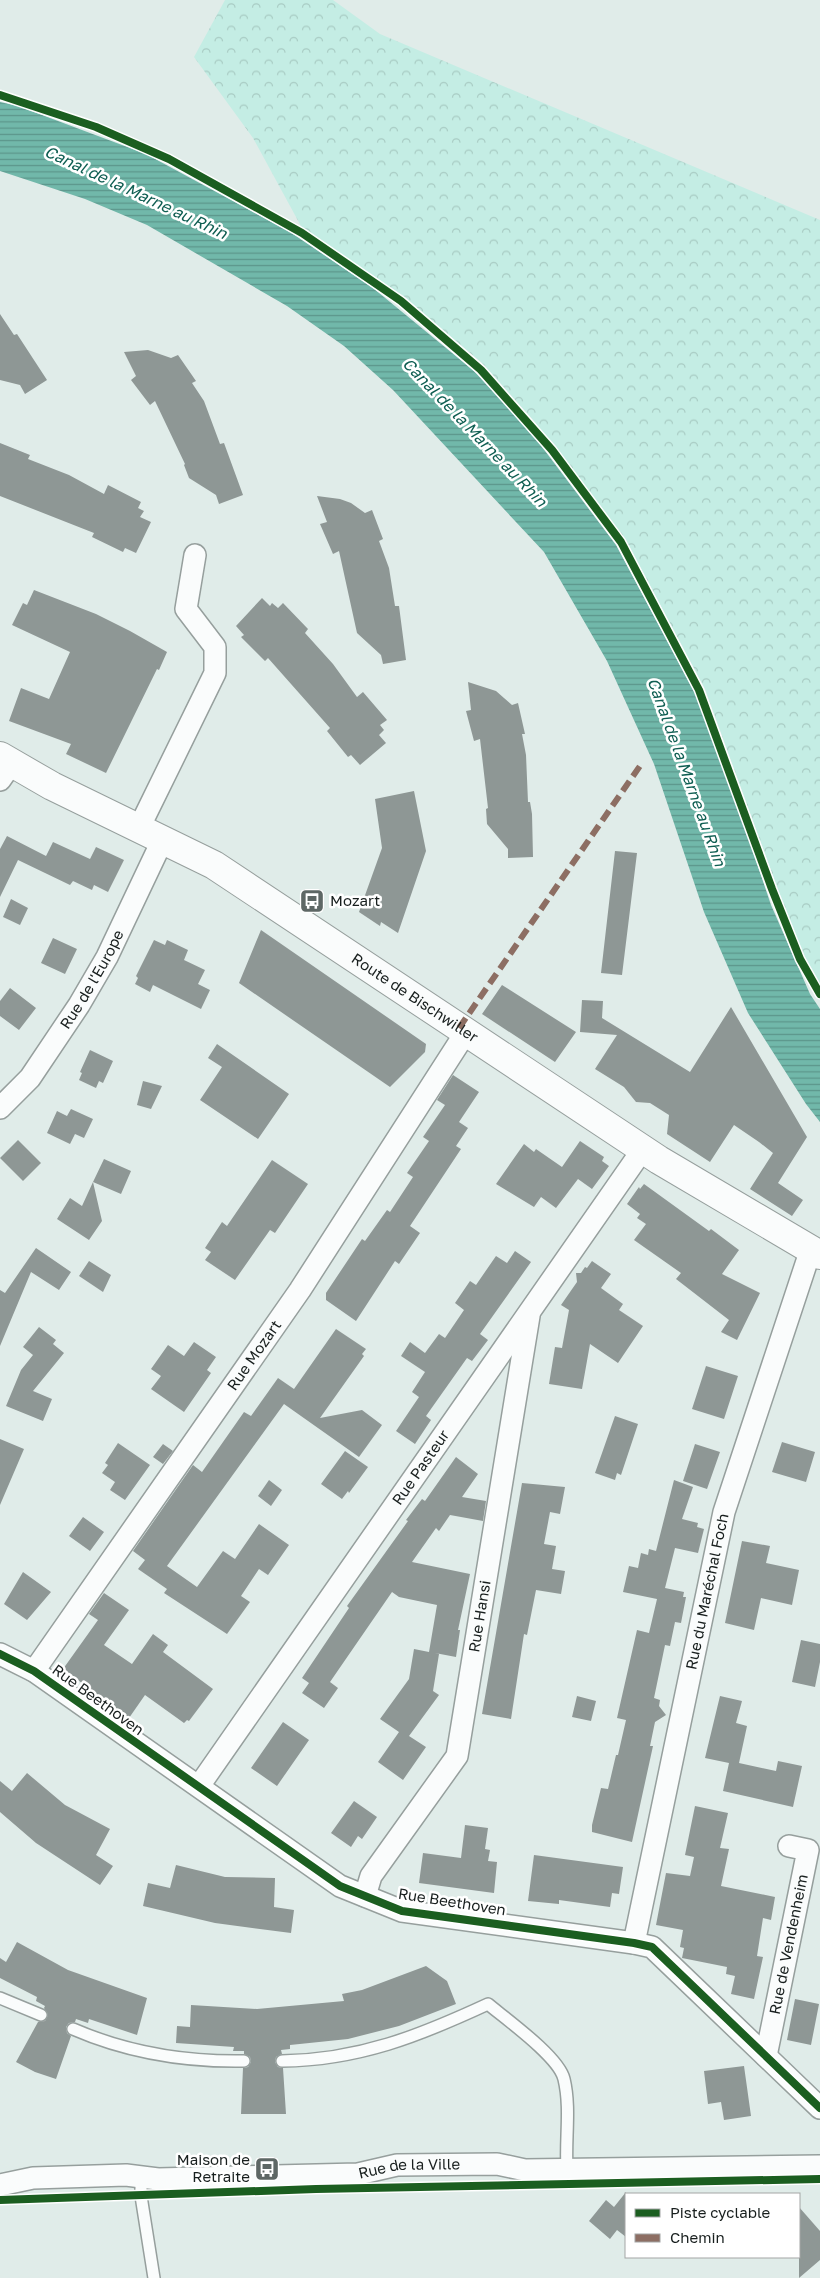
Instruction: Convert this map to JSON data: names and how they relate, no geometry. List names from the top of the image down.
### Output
{
  "streets": {
    "main road": ["Route de Bischwiller"],
    "street": [
      "Rue de l'Europe",
      "Rue Mozart",
      "Rue Pasteur",
      "Rue du Maréchal Foch",
      "Rue Hansi",
      "Rue Beethoven",
      "Rue de Vendenheim",
      "Rue de la Ville"
    ]
  },
  "crossings": [
    ["Rue de l'Europe", "Route de Bischwiller"],
    ["Route de Bischwiller", "Rue Mozart"],
    ["Route de Bischwiller", "Rue Pasteur"],
    ["Route de Bischwiller", "Rue du Maréchal Foch"],
    ["Rue Mozart", "Rue Beethoven"],
    ["Rue Pasteur", "Rue Hansi"],
    ["Rue Pasteur", "Rue Beethoven"],
    ["Rue du Maréchal Foch", "Rue Beethoven"],
    ["Rue Hansi", "Rue Beethoven"],
    ["Rue Beethoven", "Rue de Vendenheim"]
  ],
  "water": ["Canal de la Marne au Rhin"],
  "places": {
    "bus stop": ["Mozart", "Maison de Retraite"]
  },
  "legend": ["Piste cyclable", "Chemin"]
}
